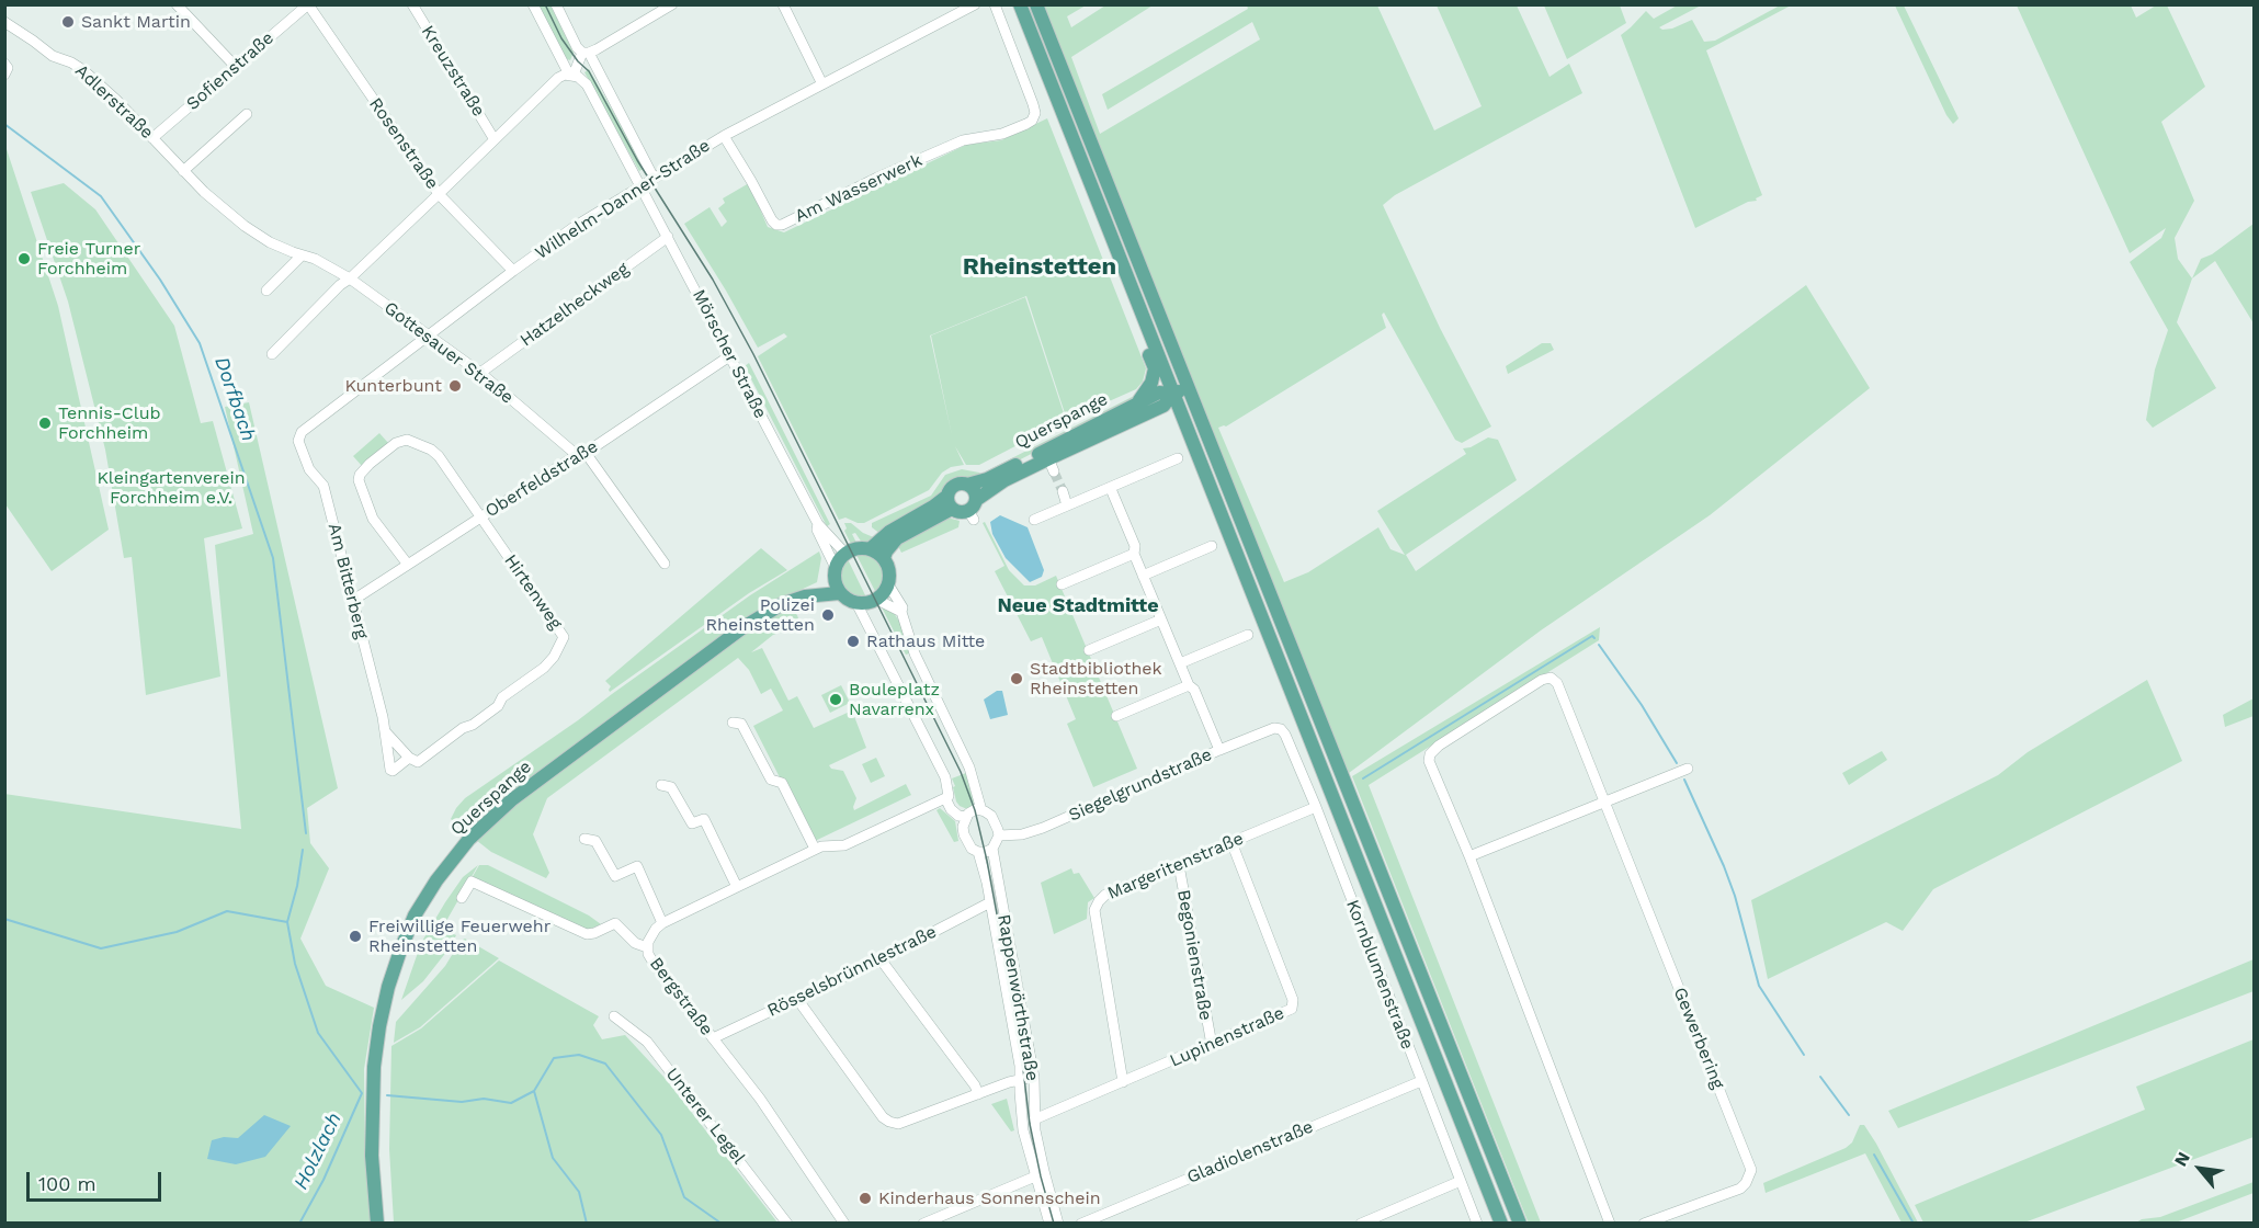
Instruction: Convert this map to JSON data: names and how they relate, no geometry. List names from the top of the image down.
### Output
{
  "streets": {
    "main road": ["Querspange"],
    "street": [
      "Sofienstraße",
      "Kreuzstraße",
      "Adlerstraße",
      "Rosenstraße",
      "Am Wasserwerk",
      "Wilhelm-Danner-Straße",
      "Hatzelheckweg",
      "Gottesauer Straße",
      "Mörscher Straße",
      "Oberfeldstraße",
      "Am Bitterberg",
      "Hirtenweg",
      "Siegelgrundstraße",
      "Margeritenstraße",
      "Begonienstraße",
      "Rösselsbrünnlestraße",
      "Kornblumenstraße",
      "Bergstraße",
      "Rappenwörthstraße",
      "Lupinenstraße",
      "Gewerbering",
      "Unterer Legel",
      "Gladiolenstraße"
    ]
  },
  "crossings": [
    ["Sofienstraße", "Adlerstraße"],
    ["Sofienstraße", "Rosenstraße"],
    ["Adlerstraße", "Gottesauer Straße"],
    ["Rosenstraße", "Wilhelm-Danner-Straße"],
    ["Am Wasserwerk", "Wilhelm-Danner-Straße"],
    ["Wilhelm-Danner-Straße", "Gottesauer Straße"],
    ["Wilhelm-Danner-Straße", "Mörscher Straße"],
    ["Wilhelm-Danner-Straße", "Am Bitterberg"],
    ["Hatzelheckweg", "Gottesauer Straße"],
    ["Hatzelheckweg", "Mörscher Straße"],
    ["Gottesauer Straße", "Oberfeldstraße"],
    ["Mörscher Straße", "Oberfeldstraße"],
    ["Oberfeldstraße", "Am Bitterberg"],
    ["Oberfeldstraße", "Hirtenweg"],
    ["Am Bitterberg", "Hirtenweg"],
    ["Siegelgrundstraße", "Kornblumenstraße"],
    ["Siegelgrundstraße", "Rappenwörthstraße"],
    ["Margeritenstraße", "Begonienstraße"],
    ["Margeritenstraße", "Kornblumenstraße"],
    ["Margeritenstraße", "Lupinenstraße"],
    ["Begonienstraße", "Lupinenstraße"],
    ["Rösselsbrünnlestraße", "Bergstraße"],
    ["Rösselsbrünnlestraße", "Rappenwörthstraße"],
    ["Kornblumenstraße", "Gladiolenstraße"],
    ["Rappenwörthstraße", "Lupinenstraße"]
  ],
  "districts": ["Rheinstetten", "Neue Stadtmitte"],
  "water": ["Dorfbach", "Holzlach"],
  "parks": ["Kleingartenverein Forchheim e.V."],
  "places": [
    "Sankt Martin",
    "Freie Turner Forchheim",
    "Kunterbunt",
    "Tennis-Club Forchheim",
    "Polizei Rheinstetten",
    "Rathaus Mitte",
    "Stadtbibliothek Rheinstetten",
    "Bouleplatz Navarrenx",
    "Freiwillige Feuerwehr Rheinstetten",
    "Kinderhaus Sonnenschein"
  ],
  "scale_bar": "100 m",
  "north": "top left"
}
